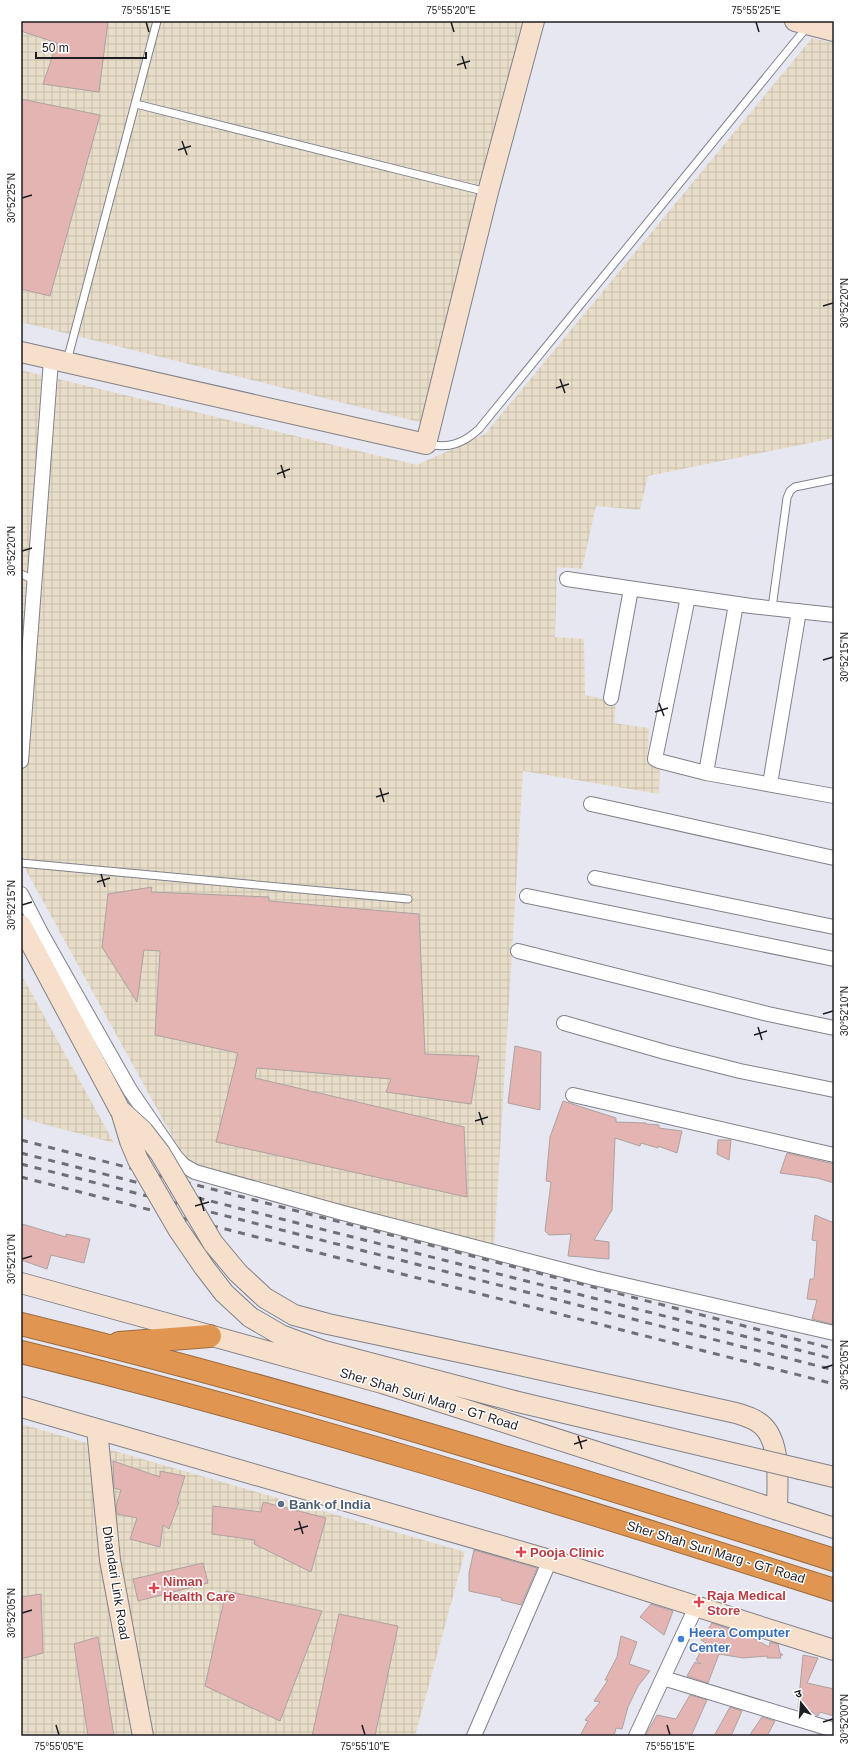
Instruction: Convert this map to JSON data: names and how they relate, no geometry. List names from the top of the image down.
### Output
{
  "streets": {
    "highway": ["Sher Shah Suri Marg - GT Road"],
    "street": ["Dhandari Link Road"]
  },
  "places": {
    "other": ["Bank of India", "Heera Computer Center"],
    "health": ["Pooja Clinic", "Niman Health Care", "Raja Medical Store"]
  },
  "scale_bar": "50 m",
  "north": "top",
  "coordinates": [
    "75°55'15\"E",
    "75°55'20\"E",
    "75°55'25\"E",
    "30°52'25\"N",
    "30°52'20\"N",
    "30°52'15\"N",
    "30°52'10\"N",
    "30°52'05\"N",
    "30°52'00\"N",
    "75°55'05\"E",
    "75°55'10\"E"
  ]
}
